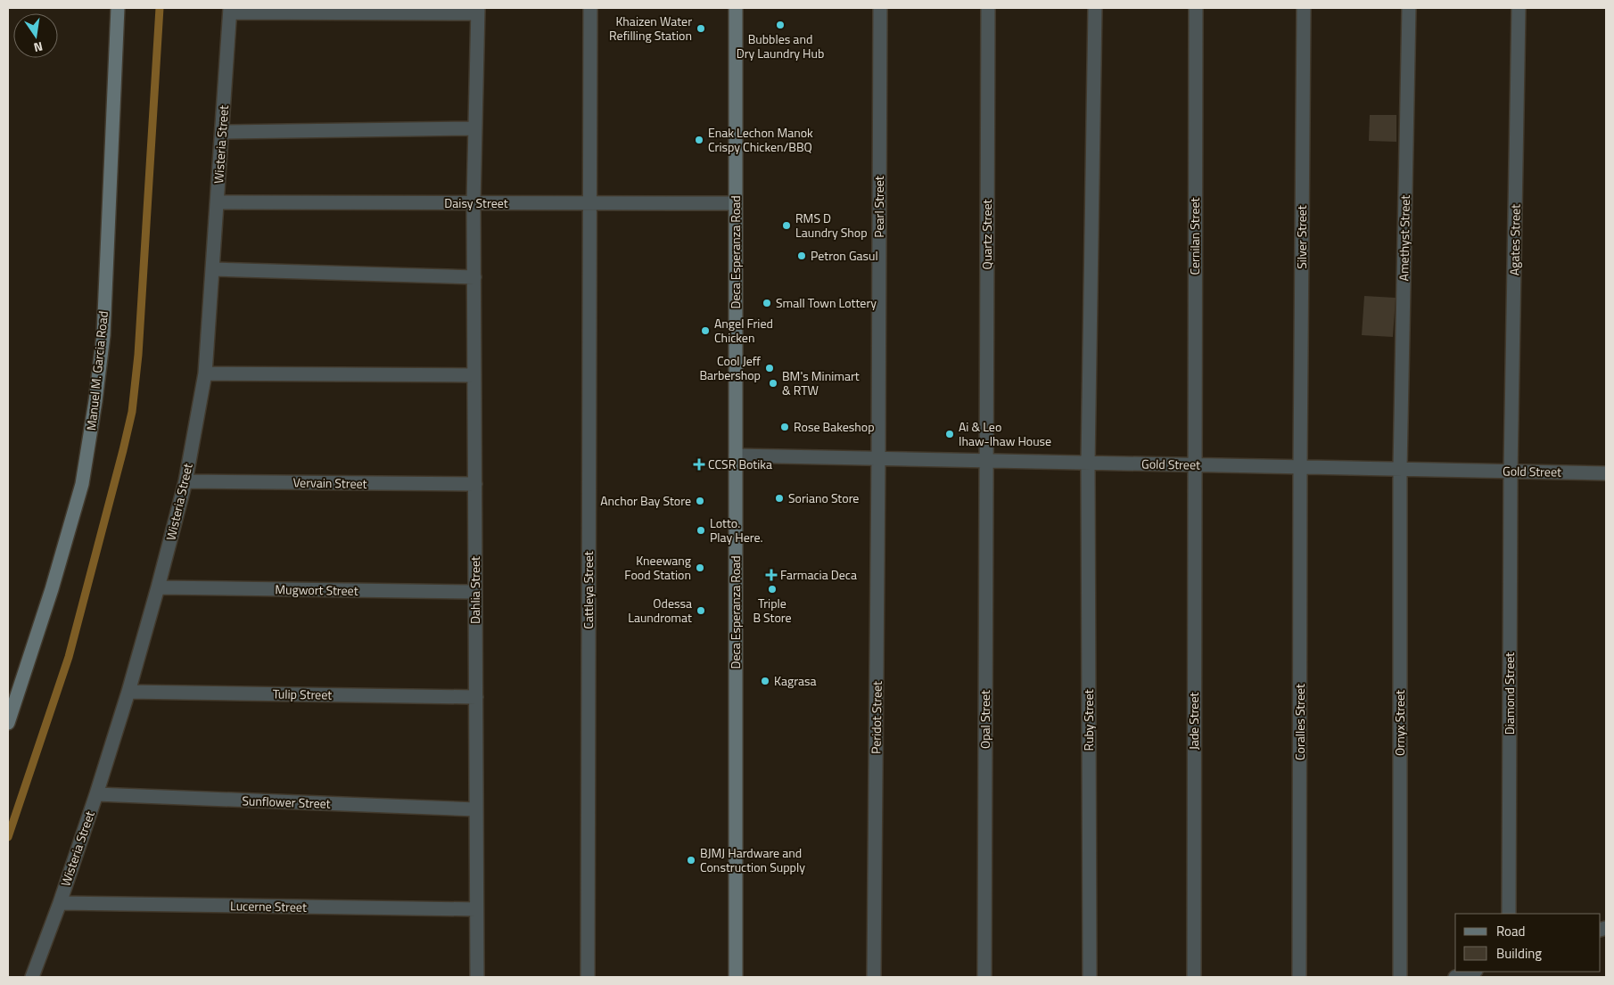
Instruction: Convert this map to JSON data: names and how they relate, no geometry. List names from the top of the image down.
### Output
{
  "streets": {
    "street": [
      "Wisteria Street",
      "Daisy Street",
      "Pearl Street",
      "Quartz Street",
      "Cernilan Street",
      "Silver Street",
      "Amethyst Street",
      "Agates Street",
      "Deca Esperanza Road",
      "Manuel M. Garcia Road",
      "Gold Street",
      "Vervain Street",
      "Mugwort Street",
      "Dahlia Street",
      "Cattleya Street",
      "Diamond Street",
      "Tulip Street",
      "Peridot Street",
      "Opal Street",
      "Ruby Street",
      "Jade Street",
      "Coralles Street",
      "Ornyx Street",
      "Sunflower Street",
      "Lucerne Street"
    ]
  },
  "crossings": [
    ["Wisteria Street", "Daisy Street"],
    ["Wisteria Street", "Vervain Street"],
    ["Wisteria Street", "Mugwort Street"],
    ["Wisteria Street", "Tulip Street"],
    ["Wisteria Street", "Sunflower Street"],
    ["Wisteria Street", "Lucerne Street"],
    ["Daisy Street", "Deca Esperanza Road"],
    ["Daisy Street", "Dahlia Street"],
    ["Daisy Street", "Cattleya Street"],
    ["Pearl Street", "Gold Street"],
    ["Pearl Street", "Peridot Street"],
    ["Quartz Street", "Gold Street"],
    ["Quartz Street", "Opal Street"],
    ["Cernilan Street", "Gold Street"],
    ["Cernilan Street", "Jade Street"],
    ["Silver Street", "Gold Street"],
    ["Silver Street", "Coralles Street"],
    ["Amethyst Street", "Gold Street"],
    ["Amethyst Street", "Ornyx Street"],
    ["Agates Street", "Gold Street"],
    ["Agates Street", "Diamond Street"],
    ["Deca Esperanza Road", "Gold Street"],
    ["Gold Street", "Diamond Street"],
    ["Gold Street", "Peridot Street"],
    ["Gold Street", "Opal Street"],
    ["Gold Street", "Ruby Street"],
    ["Gold Street", "Jade Street"],
    ["Gold Street", "Coralles Street"],
    ["Gold Street", "Ornyx Street"],
    ["Vervain Street", "Dahlia Street"],
    ["Mugwort Street", "Dahlia Street"],
    ["Dahlia Street", "Tulip Street"],
    ["Dahlia Street", "Sunflower Street"],
    ["Dahlia Street", "Lucerne Street"]
  ],
  "places": {
    "other": [
      "Bubbles and Dry Laundry Hub",
      "Khaizen Water Refilling Station",
      "Enak Lechon Manok Crispy Chicken/BBQ",
      "RMS D Laundry Shop",
      "Petron Gasul",
      "Small Town Lottery",
      "Angel Fried Chicken",
      "Cool Jeff Barbershop",
      "BM's Minimart & RTW",
      "Rose Bakeshop",
      "Ai & Leo Ihaw-Ihaw House",
      "Soriano Store",
      "Anchor Bay Store",
      "Lotto. Play Here.",
      "Kneewang Food Station",
      "Triple B Store",
      "Odessa Laundromat",
      "Kagrasa",
      "BJMJ Hardware and Construction Supply"
    ],
    "health": ["CCSR Botika", "Farmacia Deca"]
  },
  "legend": ["Road", "Building"],
  "north": "bottom"
}
